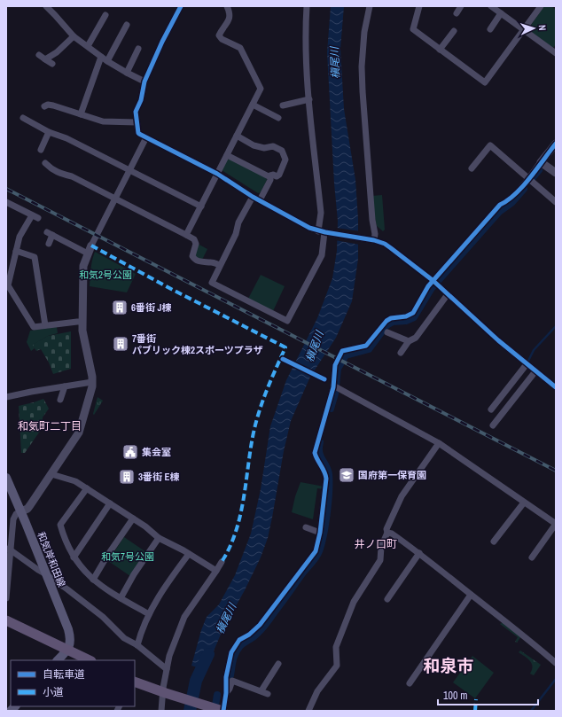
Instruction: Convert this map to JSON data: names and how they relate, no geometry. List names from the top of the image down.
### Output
{
  "streets": {
    "main road": ["和気岸和田線"]
  },
  "districts": ["和気町二丁目", "井ノ口町", "和泉市"],
  "water": ["槇尾川"],
  "parks": ["和気2号公園", "和気7号公園"],
  "places": {
    "building": ["6番街 J棟", "7番街 パブリック棟2スポーツプラザ", "3番街 E棟"],
    "public building": ["集会室"],
    "school or university": ["国府第一保育園"]
  },
  "legend": ["自転車道", "小道"],
  "scale_bar": "100 m",
  "north": "right"
}
